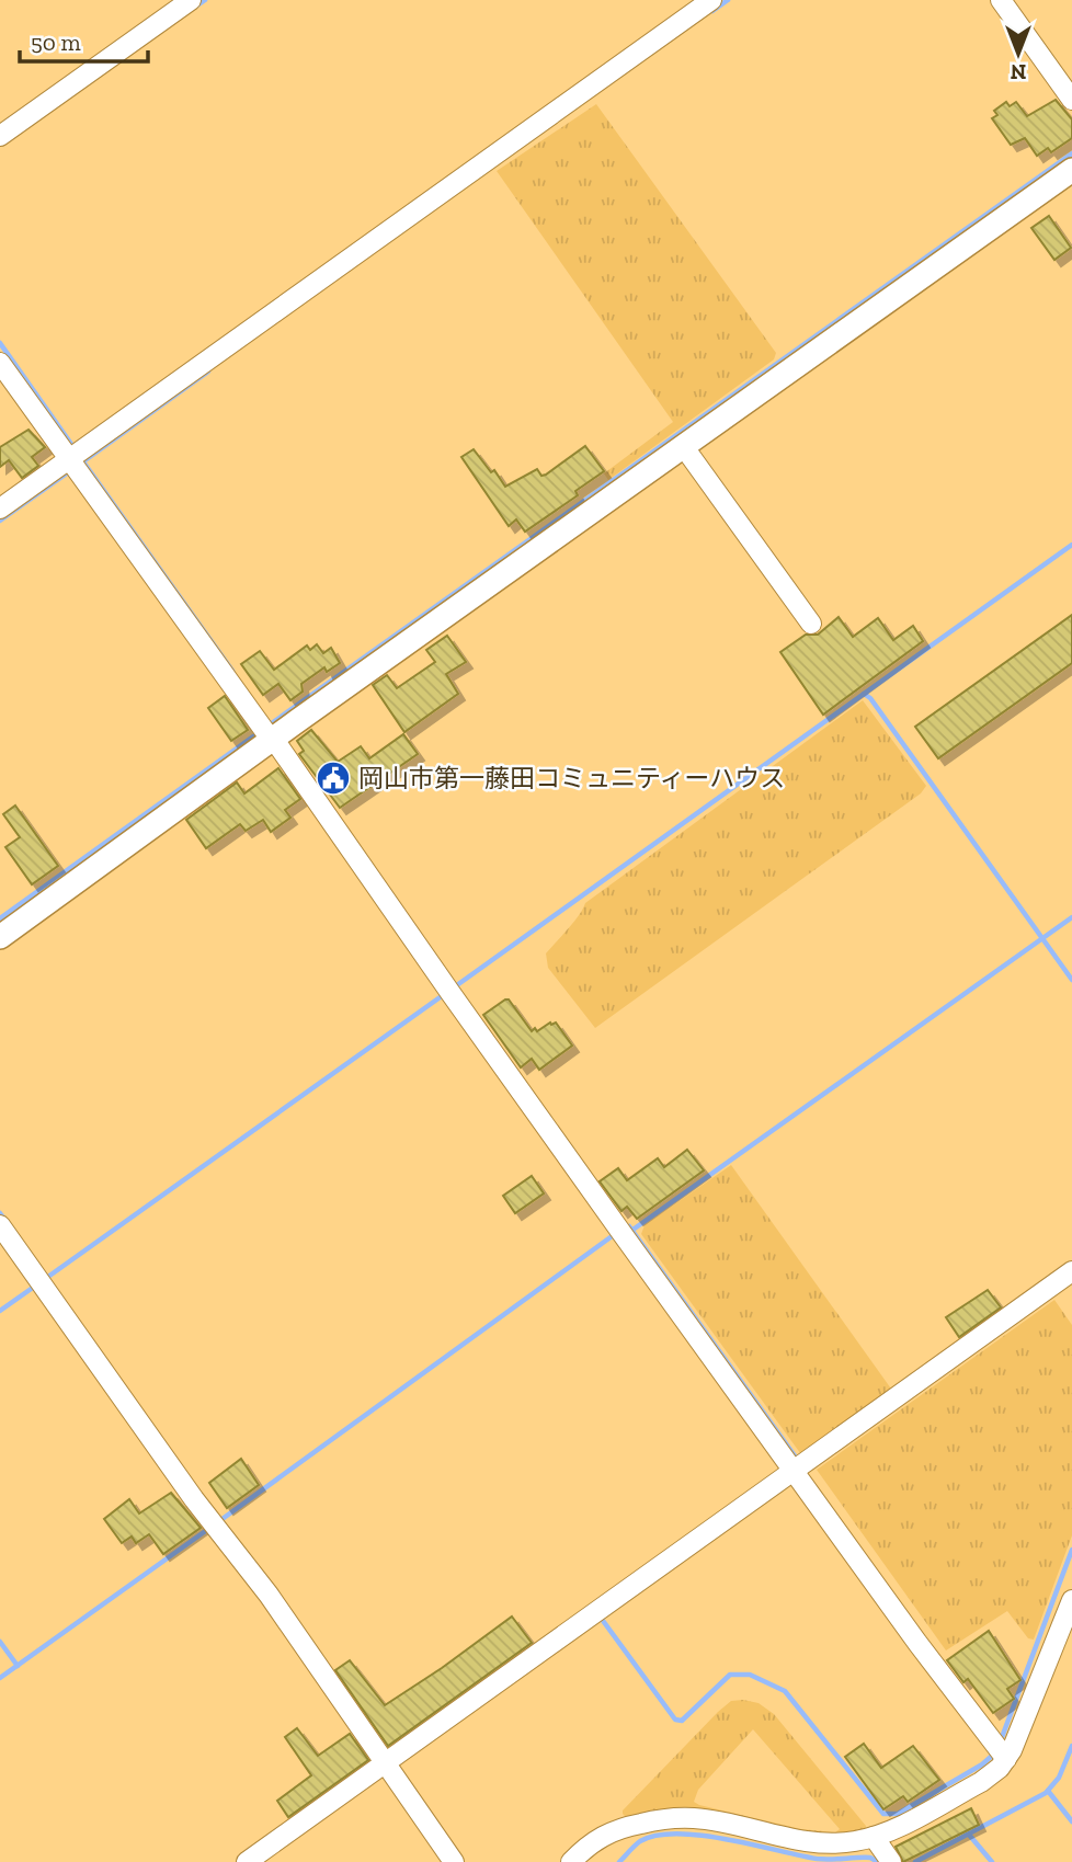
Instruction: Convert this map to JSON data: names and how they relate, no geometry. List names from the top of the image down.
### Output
{
  "places": {
    "public building": ["岡山市第一藤田コミュニティーハウス"]
  },
  "scale_bar": "50 m",
  "north": "bottom"
}
